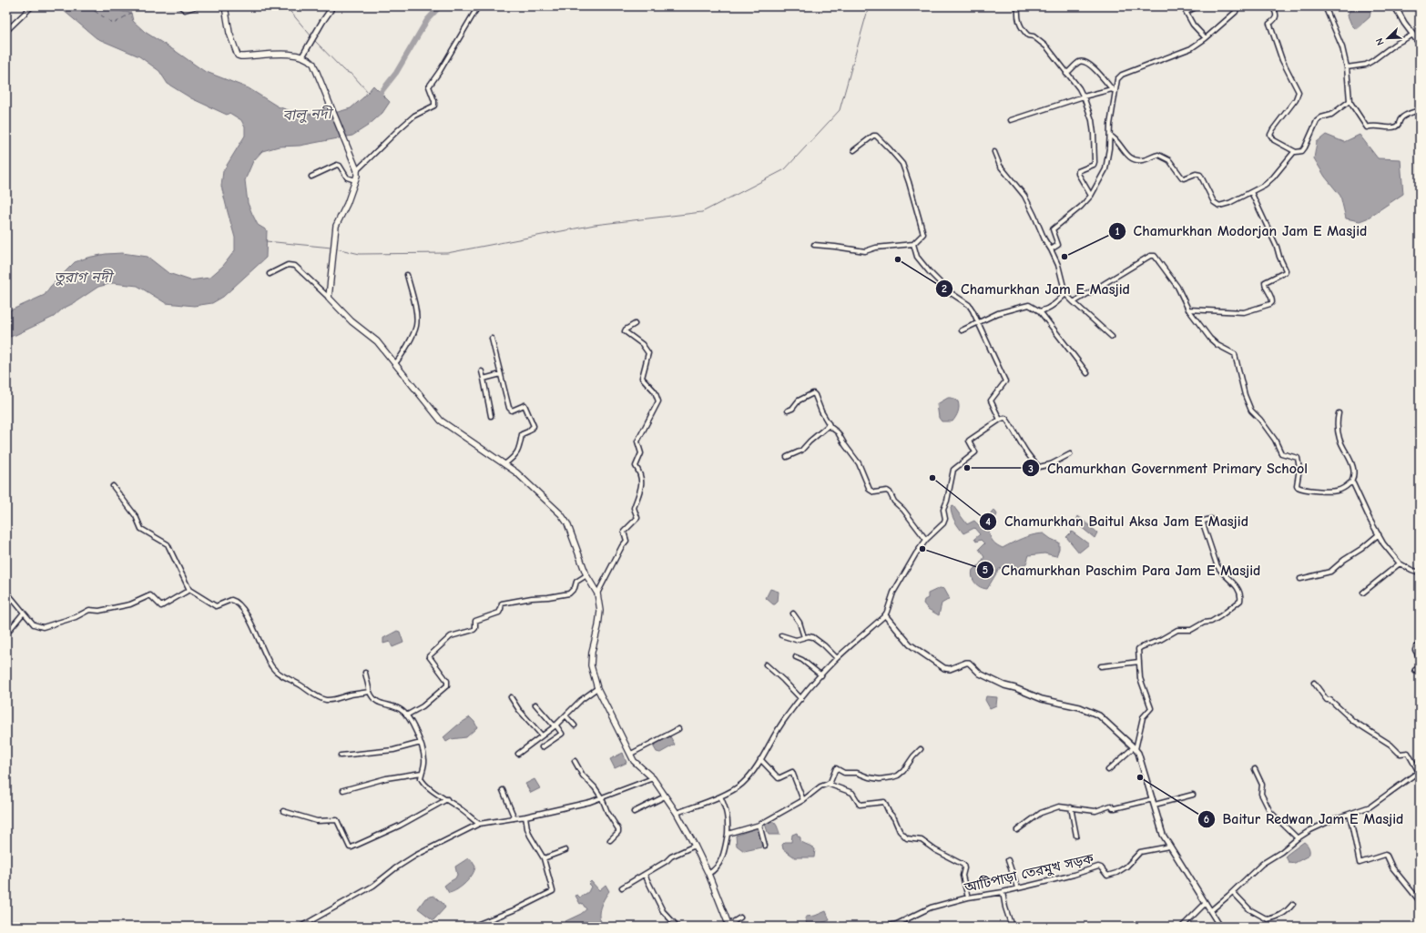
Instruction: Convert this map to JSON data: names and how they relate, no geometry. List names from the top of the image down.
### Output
{
  "streets": {
    "street": ["আটিপাড়া তেরমুখ সড়ক"]
  },
  "water": ["বালু নদী", "তুরাগ নদী"],
  "places": [
    "Chamurkhan Modorjan Jam E Masjid",
    "Chamurkhan Jam E Masjid",
    "Chamurkhan Government Primary School",
    "Chamurkhan Baitul Aksa Jam E Masjid",
    "Chamurkhan Paschim Para Jam E Masjid",
    "Baitur Redwan Jam E Masjid"
  ],
  "north": "bottom left"
}
